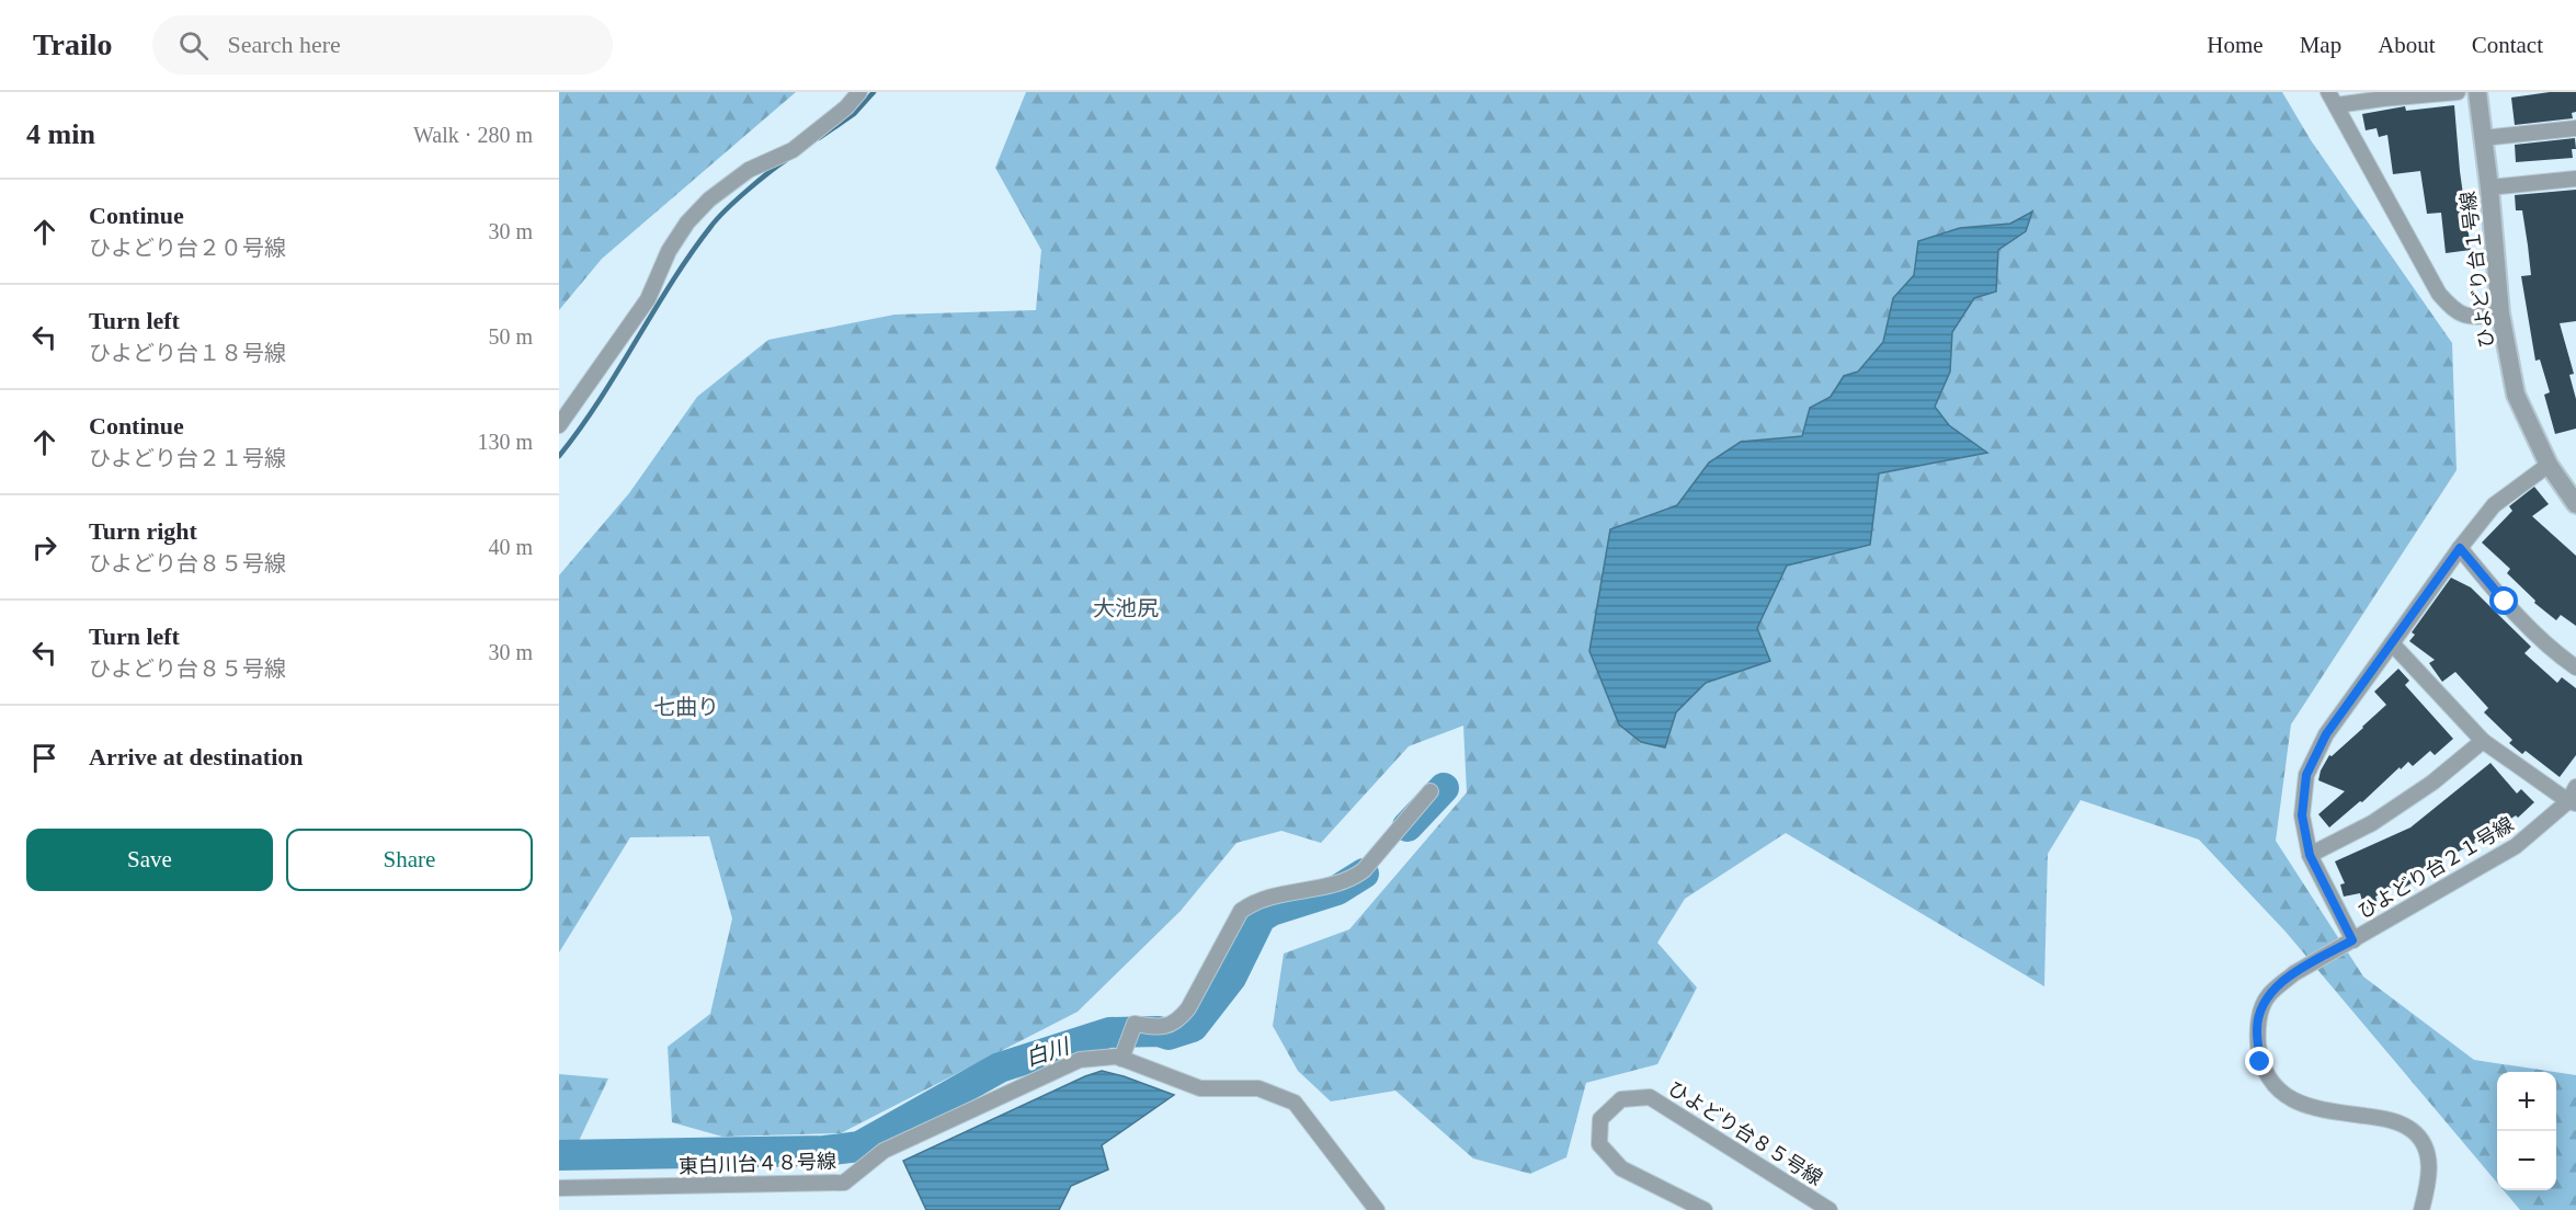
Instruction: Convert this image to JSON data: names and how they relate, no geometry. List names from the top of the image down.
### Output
{
  "streets": {
    "street": [
      "ひよどり台１号線",
      "ひよどり台２１号線",
      "ひよどり台８５号線",
      "東白川台４８号線"
    ]
  },
  "crossings": [
    ["ひよどり台１号線", "ひよどり台２１号線"]
  ],
  "districts": ["大池尻", "七曲り"],
  "water": ["白川"],
  "page": {
    "header": "Trailo",
    "search": "Search here",
    "nav": [
      "Home",
      "Map",
      "About",
      "Contact"
    ],
    "heading": ["4 min", "Walk · 280 m"],
    "list": [
      ["Continue", "ひよどり台２０号線", "30 m"],
      ["Turn left", "ひよどり台１８号線", "50 m"],
      ["Continue", "ひよどり台２１号線", "130 m"],
      ["Turn right", "ひよどり台８５号線", "40 m"],
      ["Turn left", "ひよどり台８５号線", "30 m"],
      "Arrive at destination"
    ],
    "buttons": ["Save", "Share"],
    "map_buttons": ["+", "−"]
  }
}
